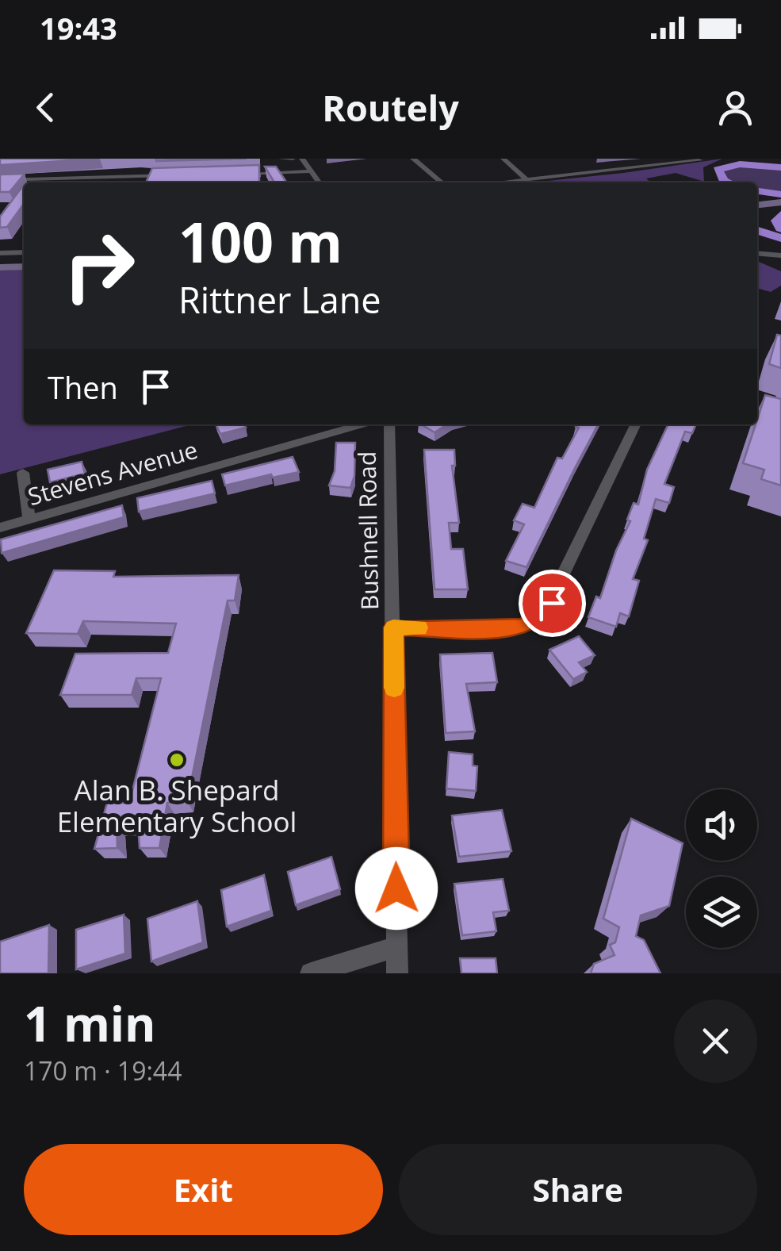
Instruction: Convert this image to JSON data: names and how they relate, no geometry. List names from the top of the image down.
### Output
{
  "streets": {
    "street": ["Stevens Avenue", "Bushnell Road"]
  },
  "places": ["Alan B. Shepard Elementary School"],
  "page": {
    "status": "19:43",
    "header": "Routely",
    "turn": ["100 m", "Rittner Lane"],
    "then": "Then",
    "heading": ["1 min", "170 m · 19:44"],
    "buttons": ["Exit", "Share"]
  }
}
